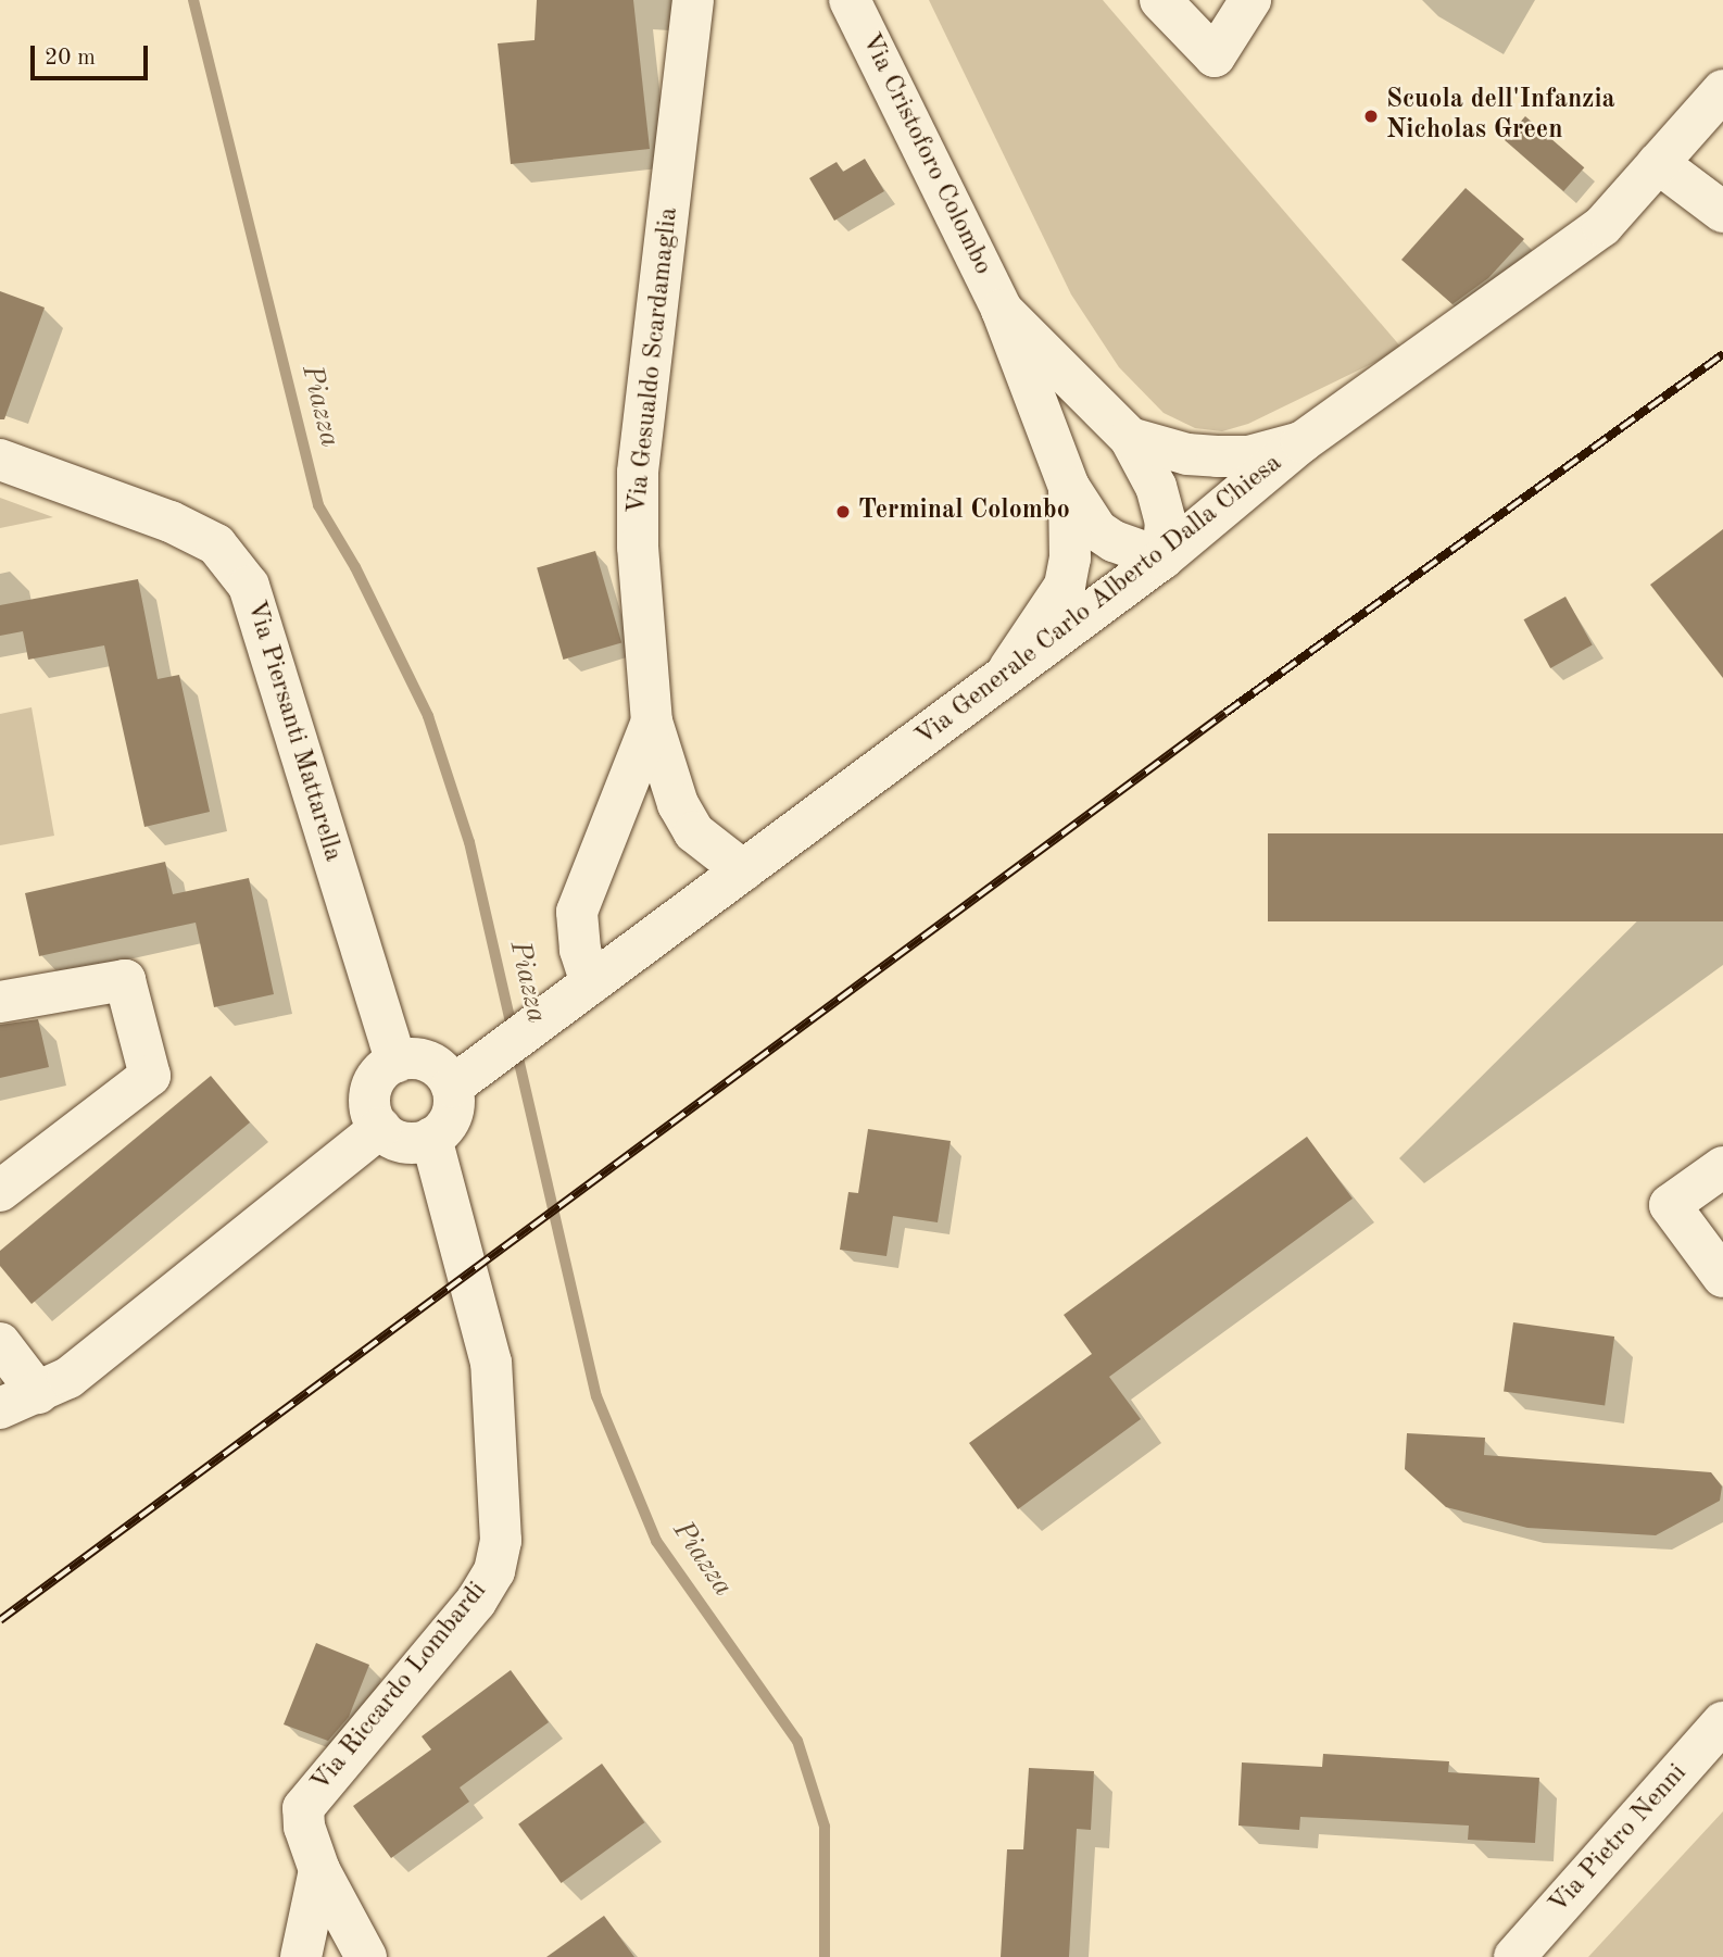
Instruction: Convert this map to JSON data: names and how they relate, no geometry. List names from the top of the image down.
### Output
{
  "streets": {
    "street": [
      "Via Cristoforo Colombo",
      "Via Gesualdo Scardamaglia",
      "Via Generale Carlo Alberto Dalla Chiesa",
      "Via Piersanti Mattarella",
      "Via Riccardo Lombardi",
      "Via Pietro Nenni"
    ]
  },
  "crossings": [
    ["Via Cristoforo Colombo", "Via Generale Carlo Alberto Dalla Chiesa"],
    ["Via Gesualdo Scardamaglia", "Via Generale Carlo Alberto Dalla Chiesa"],
    ["Via Generale Carlo Alberto Dalla Chiesa", "Via Piersanti Mattarella"],
    ["Via Generale Carlo Alberto Dalla Chiesa", "Via Riccardo Lombardi"],
    ["Via Piersanti Mattarella", "Via Riccardo Lombardi"]
  ],
  "water": ["Piazza"],
  "places": ["Scuola dell'Infanzia Nicholas Green", "Terminal Colombo"],
  "scale_bar": "20 m"
}
